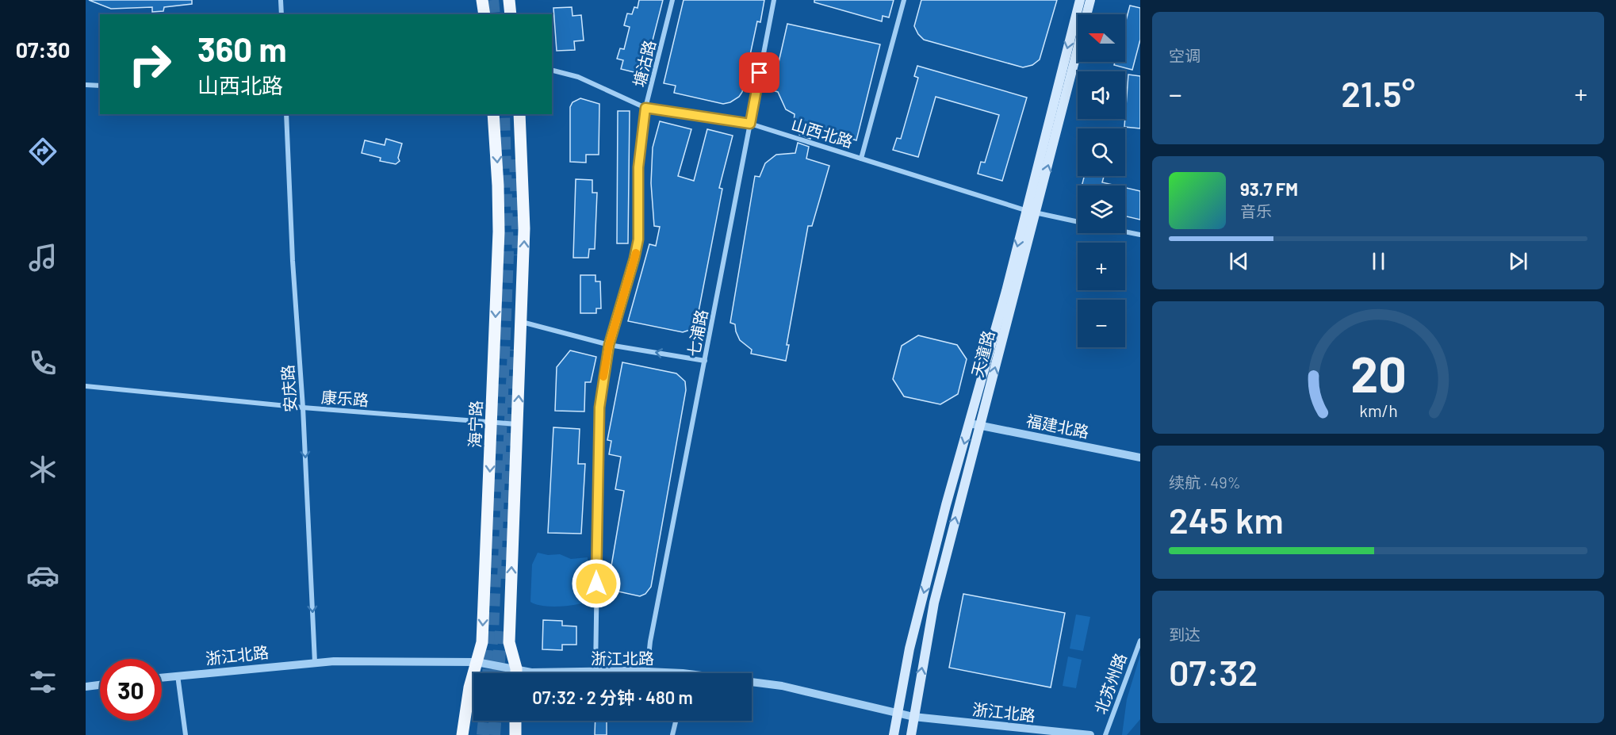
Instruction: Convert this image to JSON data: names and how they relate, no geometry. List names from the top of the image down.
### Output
{
  "streets": {
    "main road": ["天潼路", "海宁路"],
    "street": [
      "塘沽路",
      "山西北路",
      "七浦路",
      "安庆路",
      "康乐路",
      "福建北路",
      "浙江北路",
      "北苏州路"
    ]
  },
  "crossings": [
    ["塘沽路", "山西北路"],
    ["塘沽路", "浙江北路"],
    ["山西北路", "七浦路"],
    ["山西北路", "天潼路"],
    ["七浦路", "浙江北路"],
    ["天潼路", "福建北路"],
    ["天潼路", "浙江北路"],
    ["安庆路", "康乐路"],
    ["安庆路", "浙江北路"],
    ["康乐路", "海宁路"],
    ["海宁路", "浙江北路"]
  ],
  "one_way": ["安庆路"],
  "north": "left",
  "page": {
    "tabs": "07:30",
    "tile": [
      "空调",
      ["续航 · 49%", "245 km"],
      ["到达", "07:32"]
    ],
    "map_buttons": ["+", "−"],
    "turn": ["360 m", "山西北路"],
    "heat": ["−", "21.5°", "+"],
    "song": ["93.7 FM", "音乐"],
    "limit": "30",
    "trip": "07:32 · 2 分钟 · 480 m",
    "gauge": ["20", "km/h"]
  }
}
